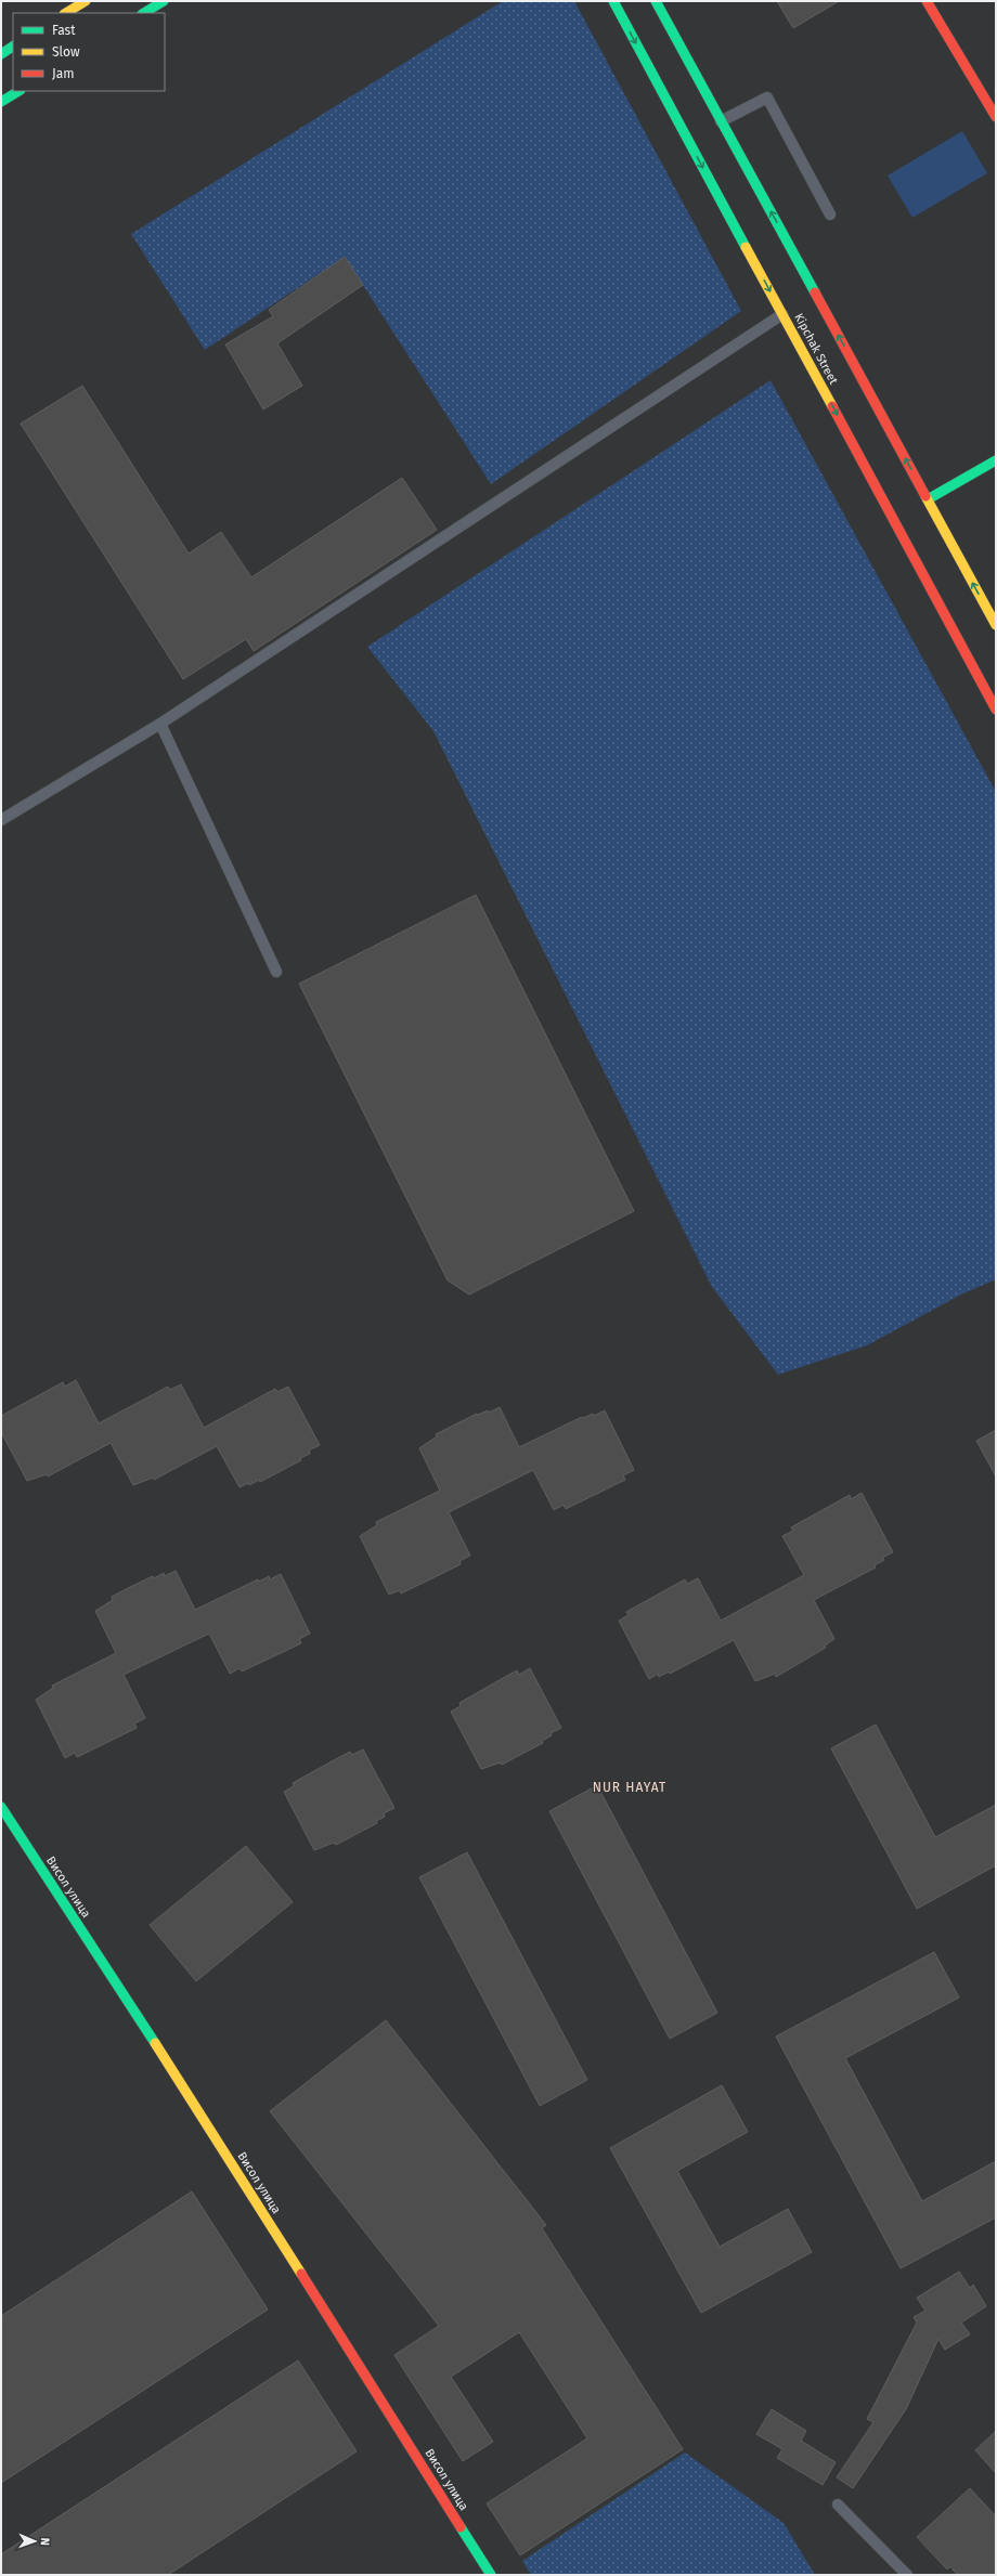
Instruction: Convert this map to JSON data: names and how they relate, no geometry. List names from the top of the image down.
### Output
{
  "streets": {
    "main road": ["Kipchak Street", "Висол улица"]
  },
  "districts": ["NUR HAYAT"],
  "legend": ["Fast", "Slow", "Jam"],
  "north": "right"
}
